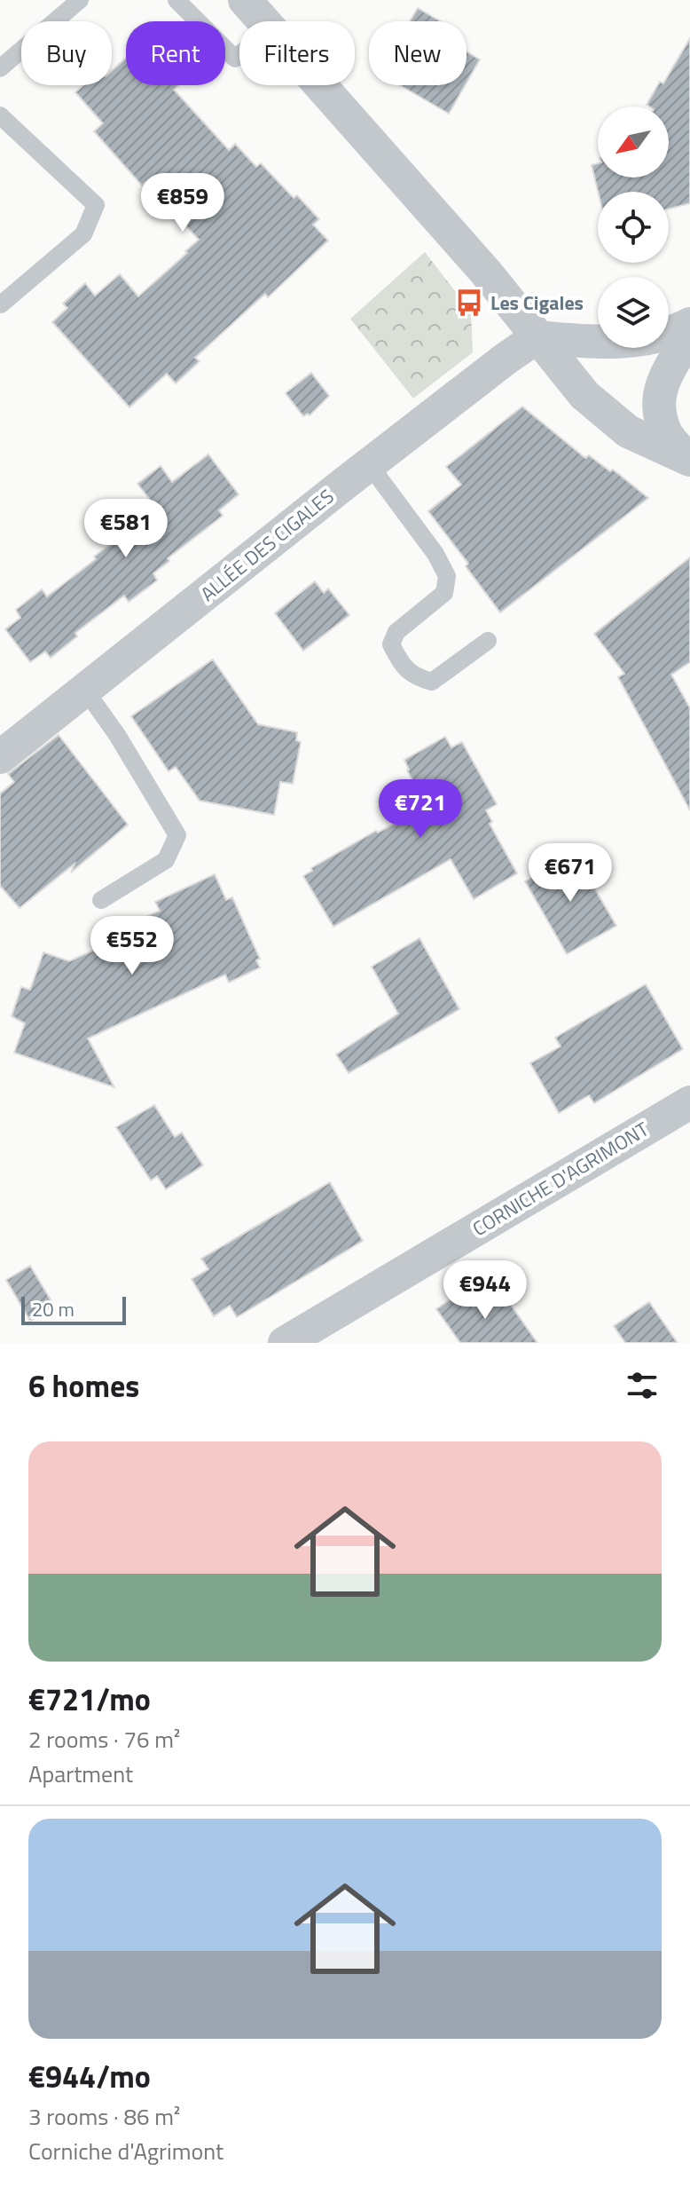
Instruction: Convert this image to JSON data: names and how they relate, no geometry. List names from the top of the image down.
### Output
{
  "streets": {
    "street": ["ALLÉE DES CIGALES", "CORNICHE D'AGRIMONT"]
  },
  "places": {
    "bus stop": ["Les Cigales"]
  },
  "scale_bar": "20 m",
  "north": "bottom left",
  "page": {
    "chip": [
      "Buy",
      "Rent",
      "Filters",
      "New"
    ],
    "price": [
      "€859",
      "€581",
      "€721",
      "€671",
      "€552",
      "€944"
    ],
    "scale": "20 m",
    "heading": "6 homes",
    "list": [
      {
        "name": "€721/mo",
        "note": "2 rooms · 76 m² · Apartment"
      },
      {
        "name": "€944/mo",
        "note": "3 rooms · 86 m² · Corniche d'Agrimont"
      }
    ]
  }
}
